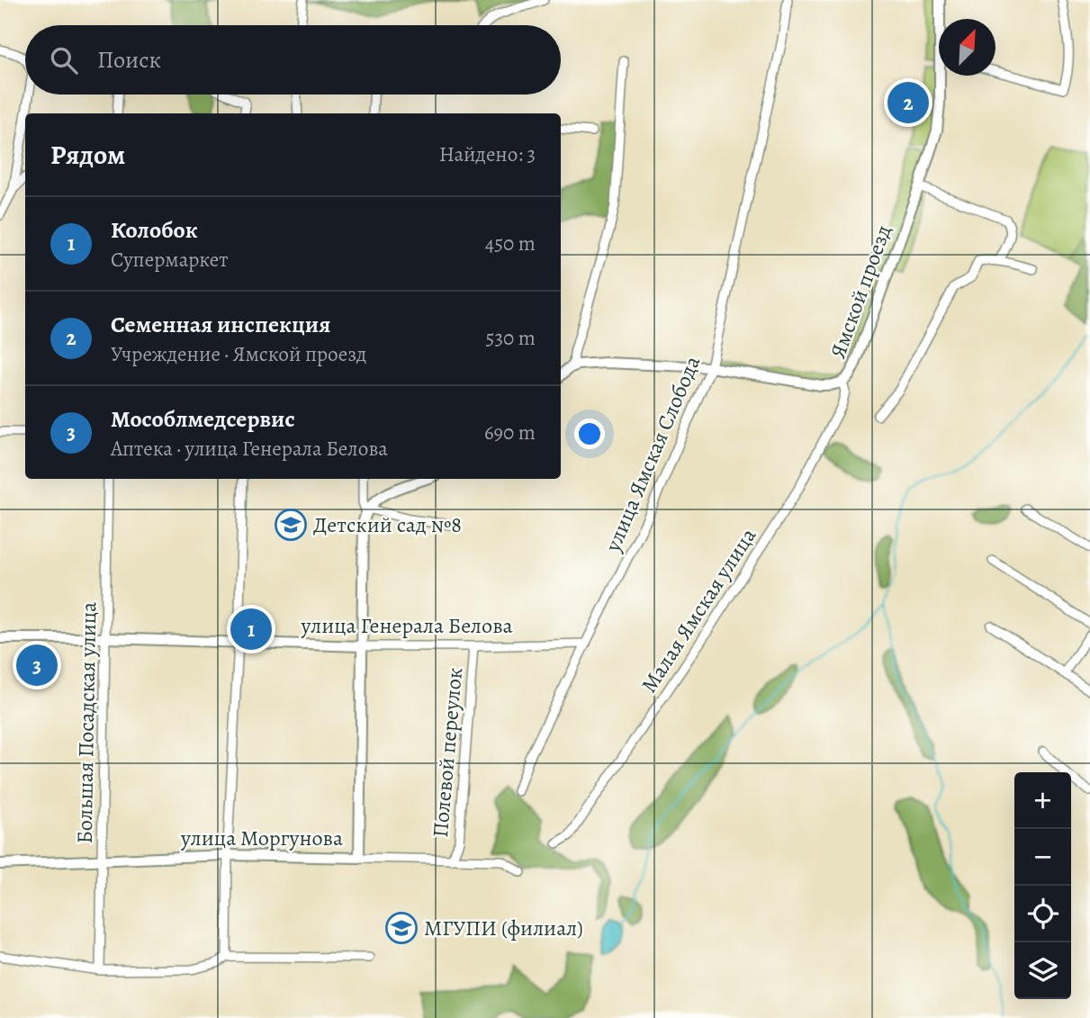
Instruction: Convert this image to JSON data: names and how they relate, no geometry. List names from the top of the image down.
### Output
{
  "streets": {
    "main road": ["Ямской проезд", "улица Генерала Белова", "улица Моргунова"],
    "street": [
      "улица Ямская Слобода",
      "Малая Ямская улица",
      "Большая Посадская улица",
      "Полевой переулок"
    ]
  },
  "crossings": [
    ["Ямской проезд", "улица Ямская Слобода"],
    ["Ямской проезд", "Малая Ямская улица"],
    ["улица Ямская Слобода", "улица Генерала Белова"],
    ["улица Генерала Белова", "Большая Посадская улица"],
    ["улица Генерала Белова", "Полевой переулок"],
    ["Большая Посадская улица", "улица Моргунова"],
    ["Полевой переулок", "улица Моргунова"]
  ],
  "places": {
    "school or university": ["Детский сад №8", "МГУПИ (филиал)"]
  },
  "north": "top right",
  "page": {
    "search": "Поиск",
    "pins": ["2", "1", "3"],
    "heading": ["Рядом", "Найдено: 3"],
    "list": [
      {
        "mark": "1",
        "name": "Колобок",
        "note": "Супермаркет",
        "value": "450 m"
      },
      {
        "mark": "2",
        "name": "Семенная инспекция",
        "note": "Учреждение · Ямской проезд",
        "value": "530 m"
      },
      {
        "mark": "3",
        "name": "Мособлмедсервис",
        "note": "Аптека · улица Генерала Белова",
        "value": "690 m"
      }
    ],
    "map_buttons": ["+", "−"]
  }
}
